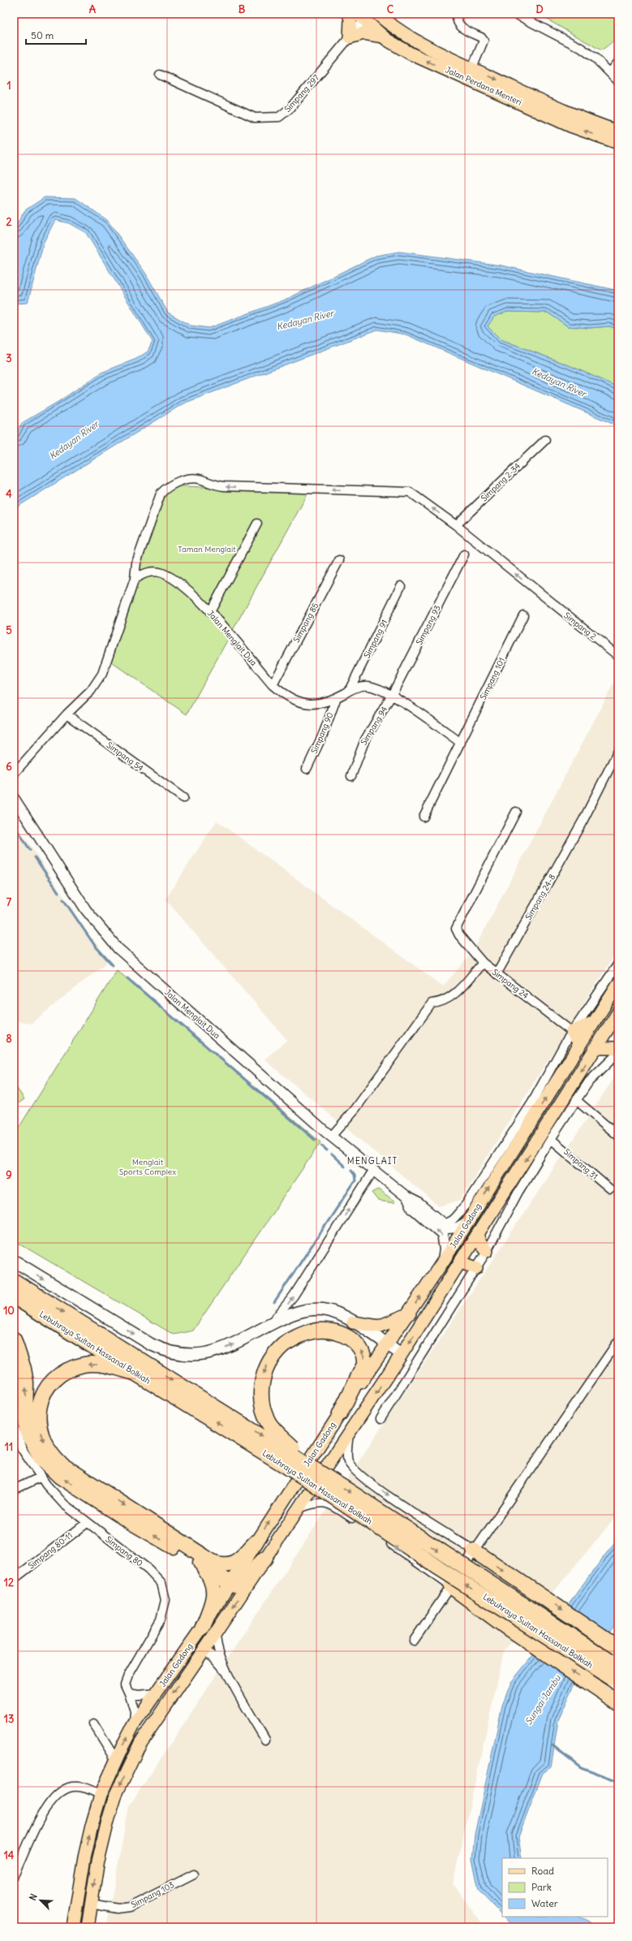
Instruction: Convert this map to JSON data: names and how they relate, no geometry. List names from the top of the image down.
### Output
{
  "streets": {
    "highway": ["Lebuhraya Sultan Hassanal Bolkiah"],
    "main road": ["Jalan Perdana Menteri", "Jalan Gadong"],
    "street": [
      "Simpang 297",
      "Simpang 2-34",
      "Simpang 85",
      "Simpang 93",
      "Simpang 2",
      "Jalan Menglait Dua",
      "Simpang 91",
      "Simpang 101",
      "Simpang 94",
      "Simpang 90",
      "Simpang 54",
      "Simpang 24-8",
      "Simpang 24",
      "Simpang 31",
      "Simpang 80-11",
      "Simpang 80",
      "Simpang 103"
    ]
  },
  "crossings": [
    ["Jalan Perdana Menteri", "Simpang 297"],
    ["Simpang 2-34", "Simpang 2"],
    ["Simpang 85", "Jalan Menglait Dua"],
    ["Simpang 93", "Jalan Menglait Dua"],
    ["Simpang 93", "Simpang 94"],
    ["Simpang 2", "Jalan Menglait Dua"],
    ["Jalan Menglait Dua", "Simpang 91"],
    ["Jalan Menglait Dua", "Simpang 101"],
    ["Jalan Menglait Dua", "Simpang 94"],
    ["Jalan Menglait Dua", "Simpang 90"],
    ["Jalan Menglait Dua", "Jalan Gadong"],
    ["Simpang 24-8", "Simpang 24"],
    ["Jalan Gadong", "Simpang 80"],
    ["Jalan Gadong", "Simpang 103"],
    ["Simpang 80-11", "Simpang 80"]
  ],
  "one_way": ["Simpang 2"],
  "districts": ["MENGLAIT"],
  "water": ["Kedayan River", "Sungai Jambu"],
  "parks": ["Taman Menglait", "Menglait Sports Complex"],
  "legend": ["Road", "Park", "Water"],
  "scale_bar": "50 m",
  "north": "top left",
  "grid": {
    "columns": [
      "A",
      "B",
      "C",
      "D"
    ],
    "rows": [
      "1",
      "2",
      "3",
      "4",
      "5",
      "6",
      "7",
      "8",
      "9",
      "10",
      "11",
      "12",
      "13",
      "14"
    ]
  }
}
